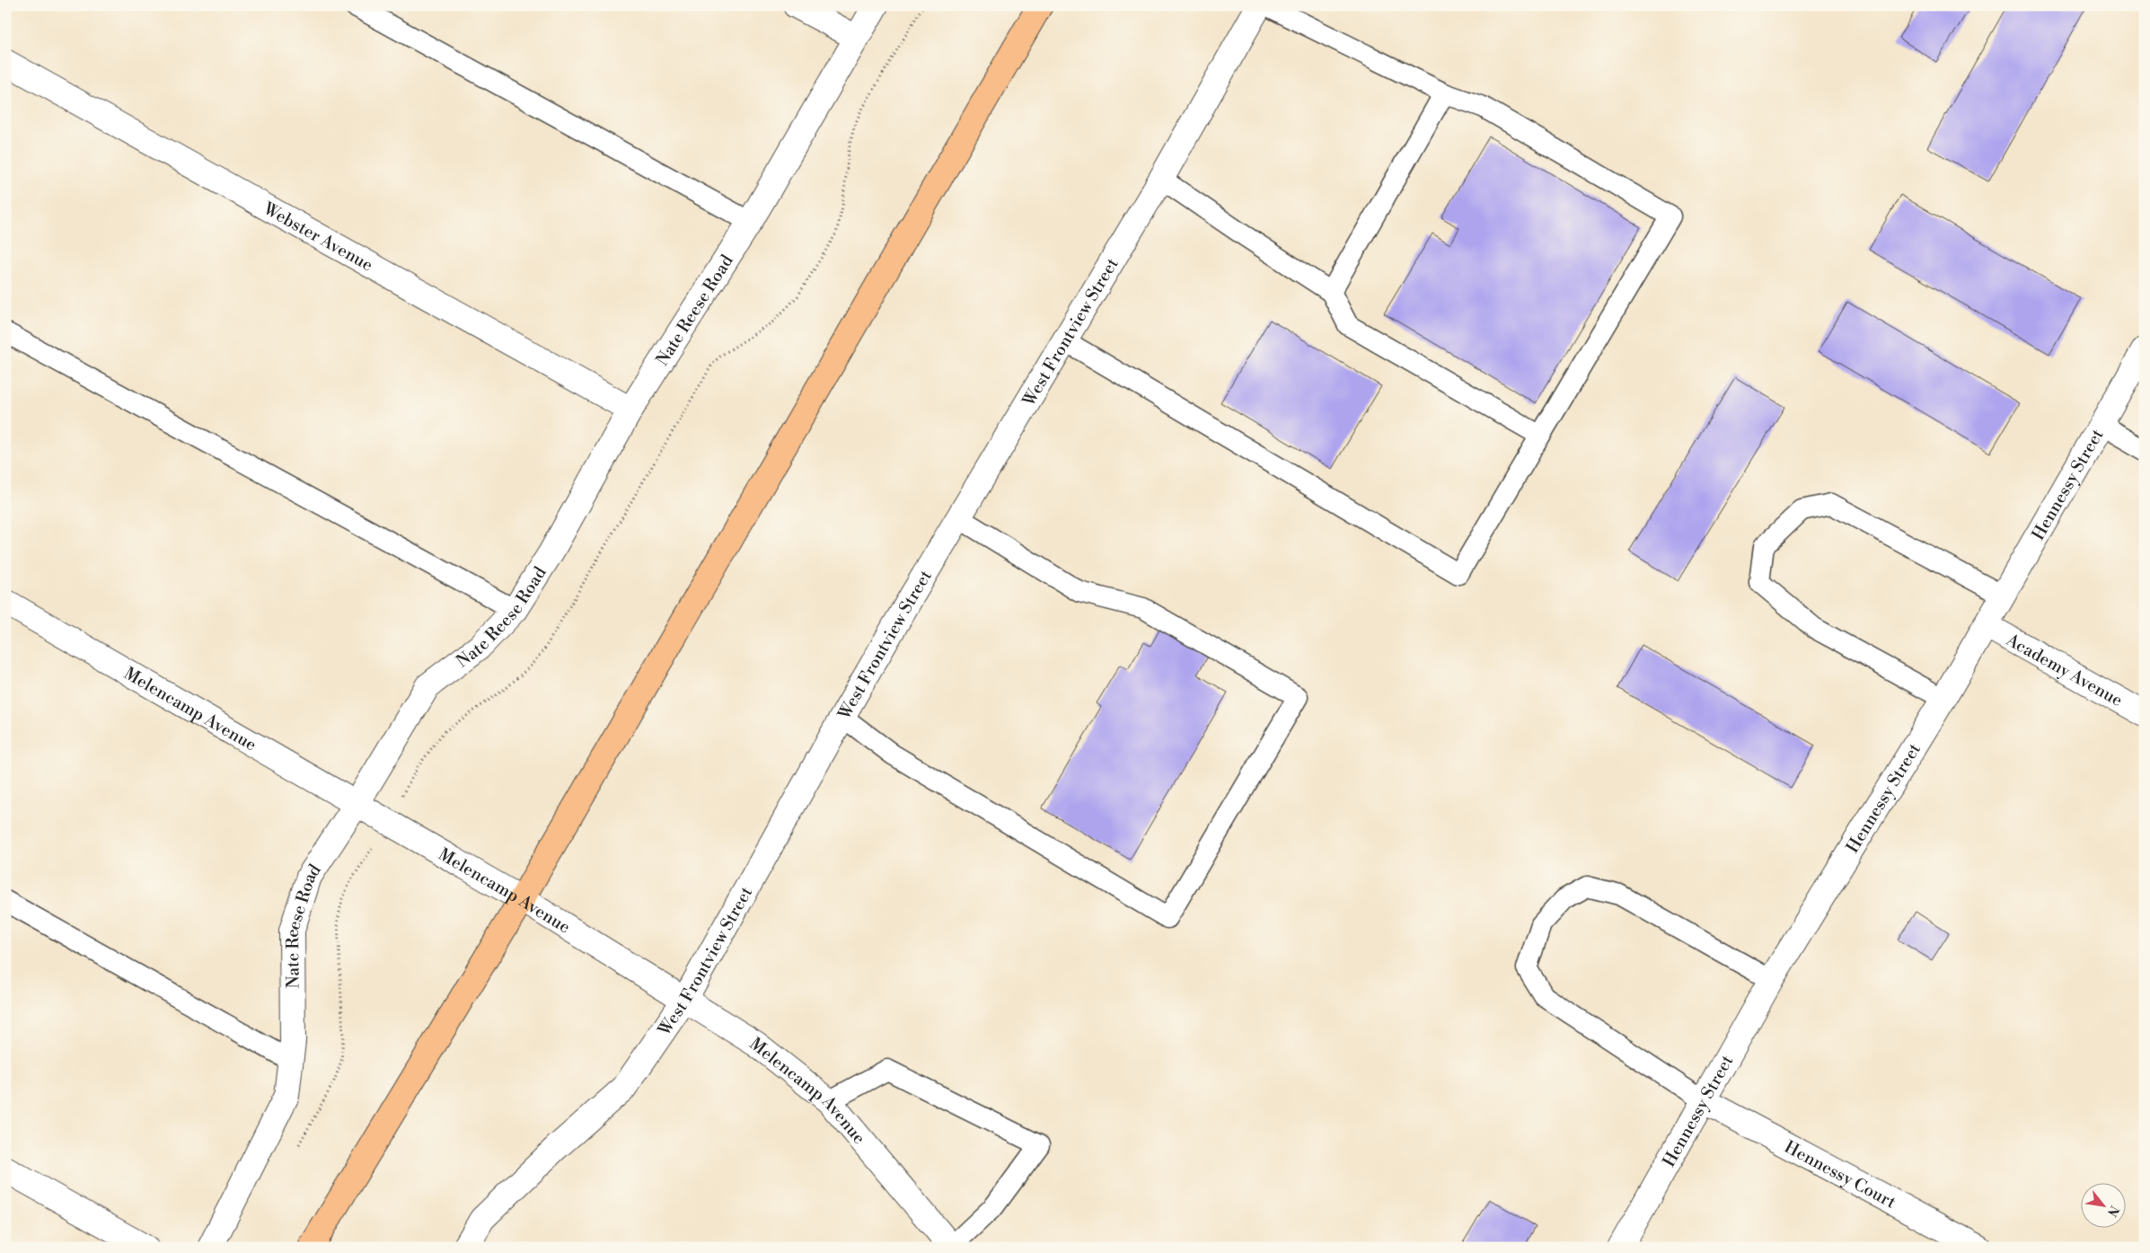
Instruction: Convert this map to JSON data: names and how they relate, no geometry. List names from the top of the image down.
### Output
{
  "streets": {
    "street": [
      "Webster Avenue",
      "Nate Reese Road",
      "West Frontview Street",
      "Hennessy Street",
      "Academy Avenue",
      "Melencamp Avenue",
      "Hennessy Court"
    ]
  },
  "crossings": [
    ["Webster Avenue", "Nate Reese Road"],
    ["Nate Reese Road", "Melencamp Avenue"],
    ["West Frontview Street", "Melencamp Avenue"],
    ["Hennessy Street", "Academy Avenue"],
    ["Hennessy Street", "Hennessy Court"]
  ],
  "north": "bottom right"
}
